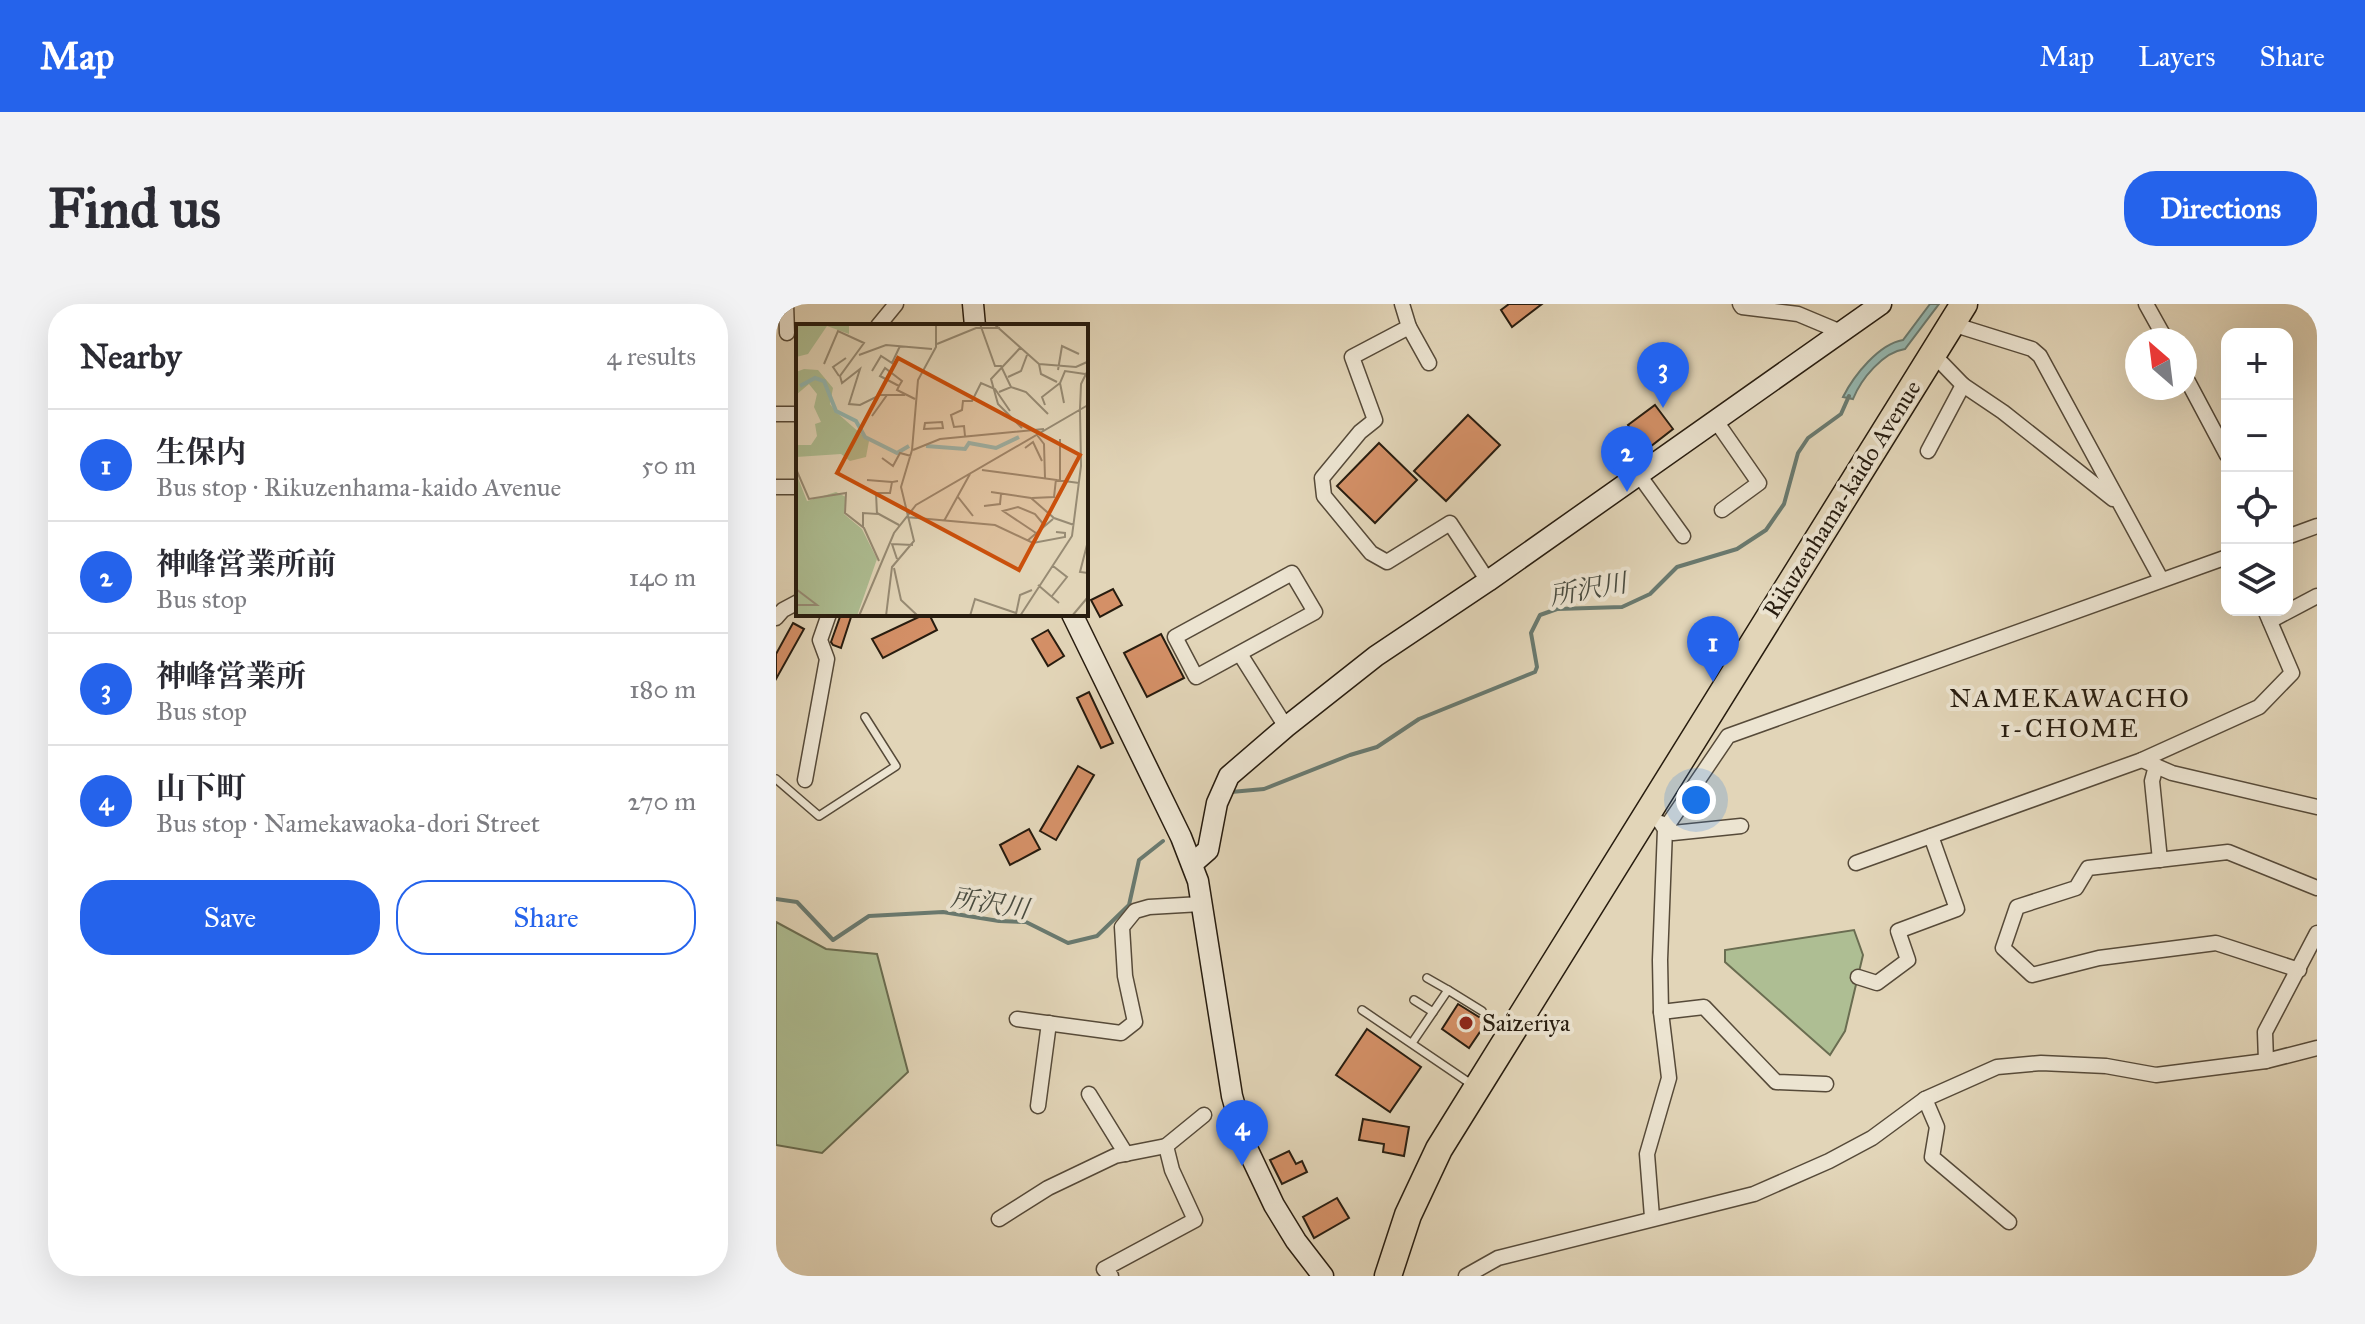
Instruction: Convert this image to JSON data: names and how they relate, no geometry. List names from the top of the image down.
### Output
{
  "streets": {
    "highway": ["Rikuzenhama-kaido Avenue"]
  },
  "districts": ["NAMEKAWACHO 1-CHOME"],
  "water": ["所沢川"],
  "places": ["Saizeriya"],
  "north": "top left",
  "page": {
    "header": "Map",
    "nav": ["Map", "Layers", "Share"],
    "buttons": [
      "Directions",
      ["Save", "Share"]
    ],
    "title": "Find us",
    "heading": ["Nearby", "4 results"],
    "map_buttons": ["+", "−"],
    "pins": [
      "3",
      "2",
      "1",
      "4"
    ],
    "list": [
      {
        "mark": "1",
        "name": "生保内",
        "note": "Bus stop · Rikuzenhama-kaido Avenue",
        "value": "50 m"
      },
      {
        "mark": "2",
        "name": "神峰営業所前",
        "note": "Bus stop",
        "value": "140 m"
      },
      {
        "mark": "3",
        "name": "神峰営業所",
        "note": "Bus stop",
        "value": "180 m"
      },
      {
        "mark": "4",
        "name": "山下町",
        "note": "Bus stop · Namekawaoka-dori Street",
        "value": "270 m"
      }
    ]
  }
}
